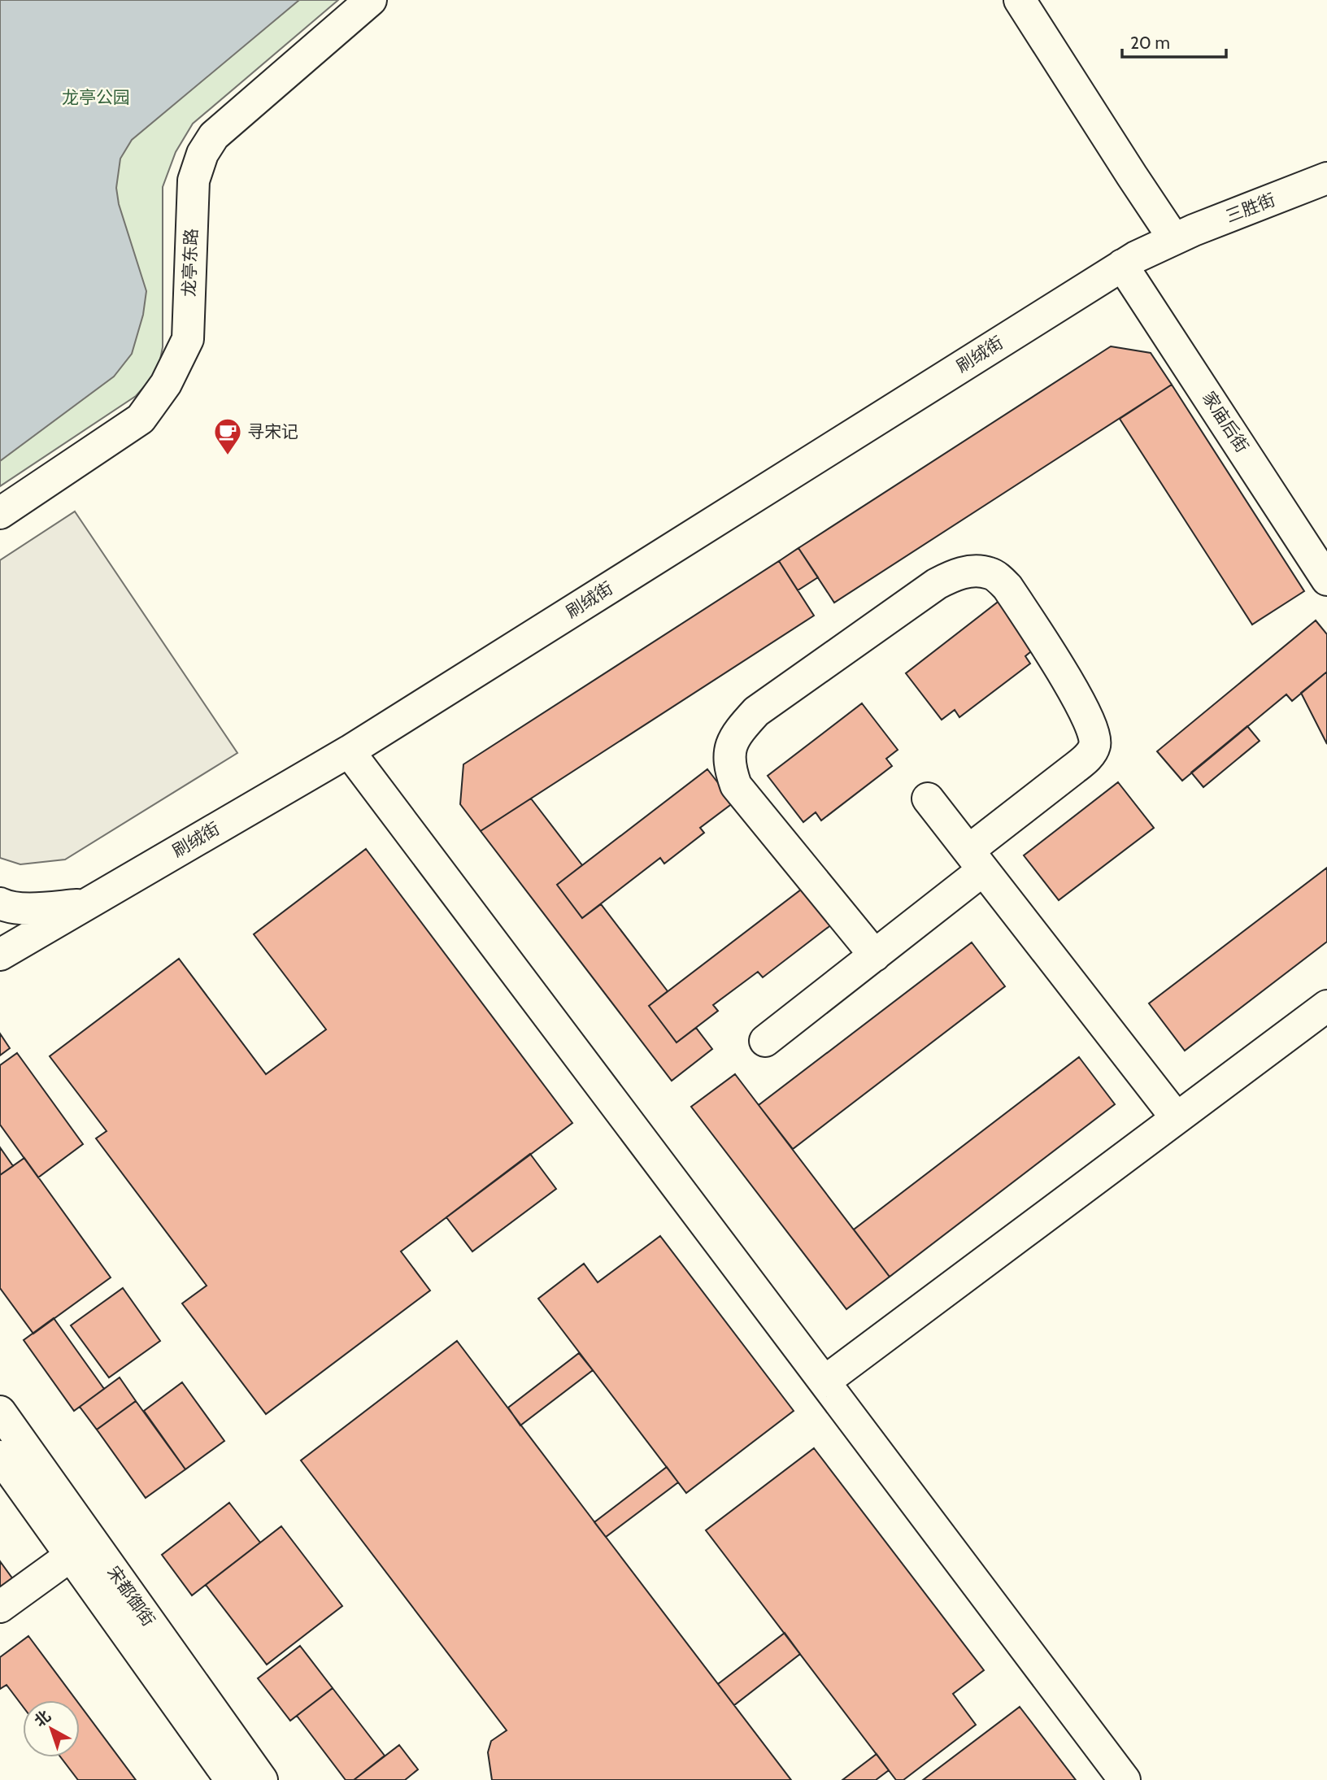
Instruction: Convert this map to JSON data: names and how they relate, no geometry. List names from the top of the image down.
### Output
{
  "streets": {
    "street": [
      "三胜街",
      "龙亭东路",
      "刷绒街",
      "家庙后街",
      "宋都御街"
    ]
  },
  "crossings": [
    ["三胜街", "刷绒街"],
    ["刷绒街", "家庙后街"]
  ],
  "parks": ["龙亭公园"],
  "places": {
    "cafe": ["寻宋记"]
  },
  "scale_bar": "20 m",
  "north": "top left"
}
